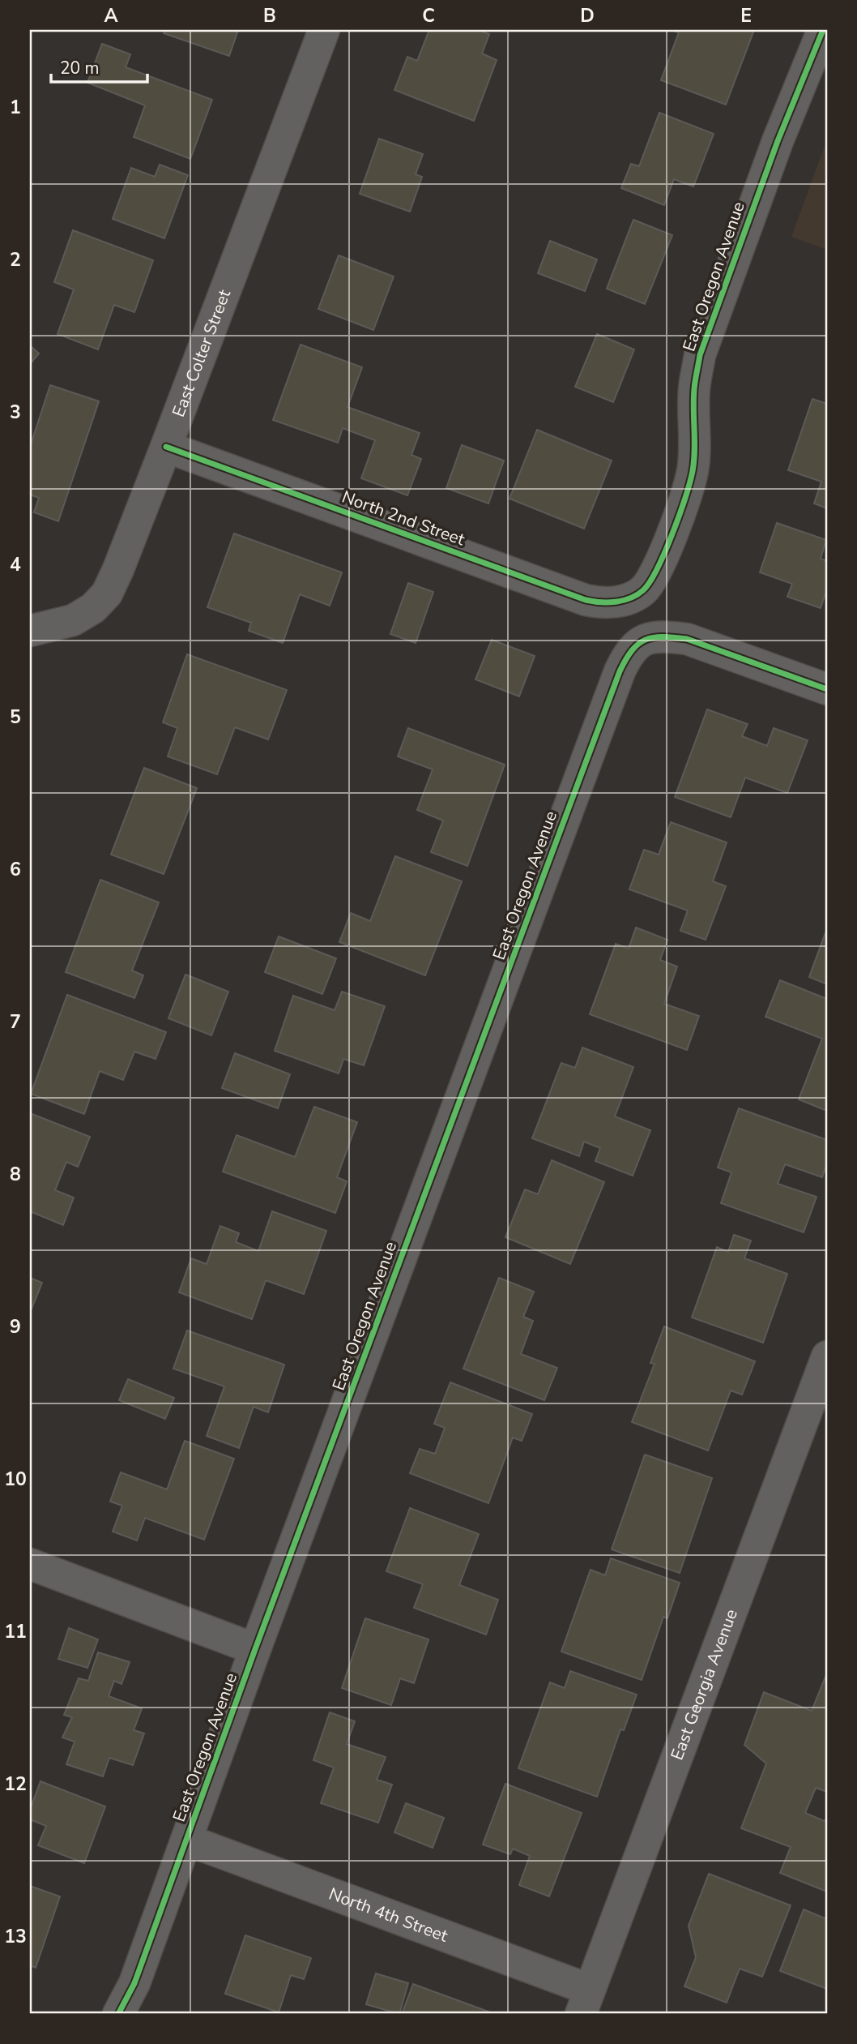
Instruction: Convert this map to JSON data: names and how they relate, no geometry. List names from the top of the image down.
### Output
{
  "streets": {
    "street": [
      "East Oregon Avenue",
      "East Colter Street",
      "North 2nd Street",
      "East Georgia Avenue",
      "North 4th Street"
    ]
  },
  "crossings": [
    ["East Oregon Avenue", "North 2nd Street"],
    ["East Oregon Avenue", "North 4th Street"],
    ["East Colter Street", "North 2nd Street"],
    ["East Georgia Avenue", "North 4th Street"]
  ],
  "scale_bar": "20 m",
  "grid": {
    "columns": [
      "A",
      "B",
      "C",
      "D",
      "E"
    ],
    "rows": [
      "1",
      "2",
      "3",
      "4",
      "5",
      "6",
      "7",
      "8",
      "9",
      "10",
      "11",
      "12",
      "13"
    ]
  }
}
